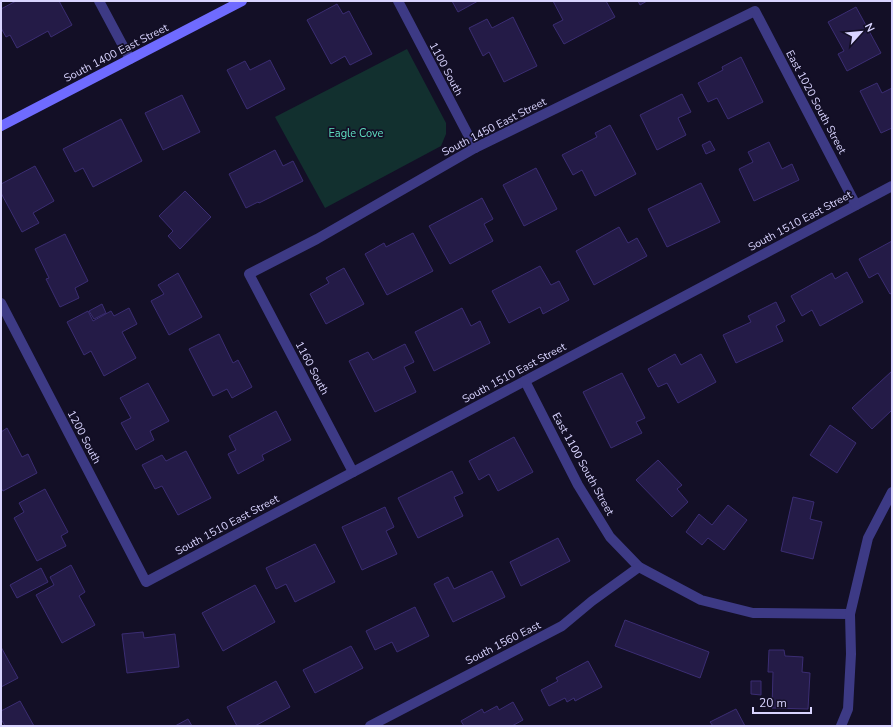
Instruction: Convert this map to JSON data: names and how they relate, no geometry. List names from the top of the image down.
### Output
{
  "streets": {
    "street": [
      "South 1400 East Street",
      "1100 South",
      "East 1020 South Street",
      "South 1450 East Street",
      "South 1510 East Street",
      "1160 South",
      "1200 South",
      "East 1100 South Street",
      "South 1560 East"
    ]
  },
  "crossings": [
    ["1100 South", "South 1450 East Street"],
    ["East 1020 South Street", "South 1450 East Street"],
    ["East 1020 South Street", "South 1510 East Street"],
    ["South 1450 East Street", "1160 South"],
    ["South 1510 East Street", "1160 South"],
    ["South 1510 East Street", "1200 South"],
    ["South 1510 East Street", "East 1100 South Street"],
    ["East 1100 South Street", "South 1560 East"]
  ],
  "parks": ["Eagle Cove"],
  "scale_bar": "20 m",
  "north": "top right"
}
